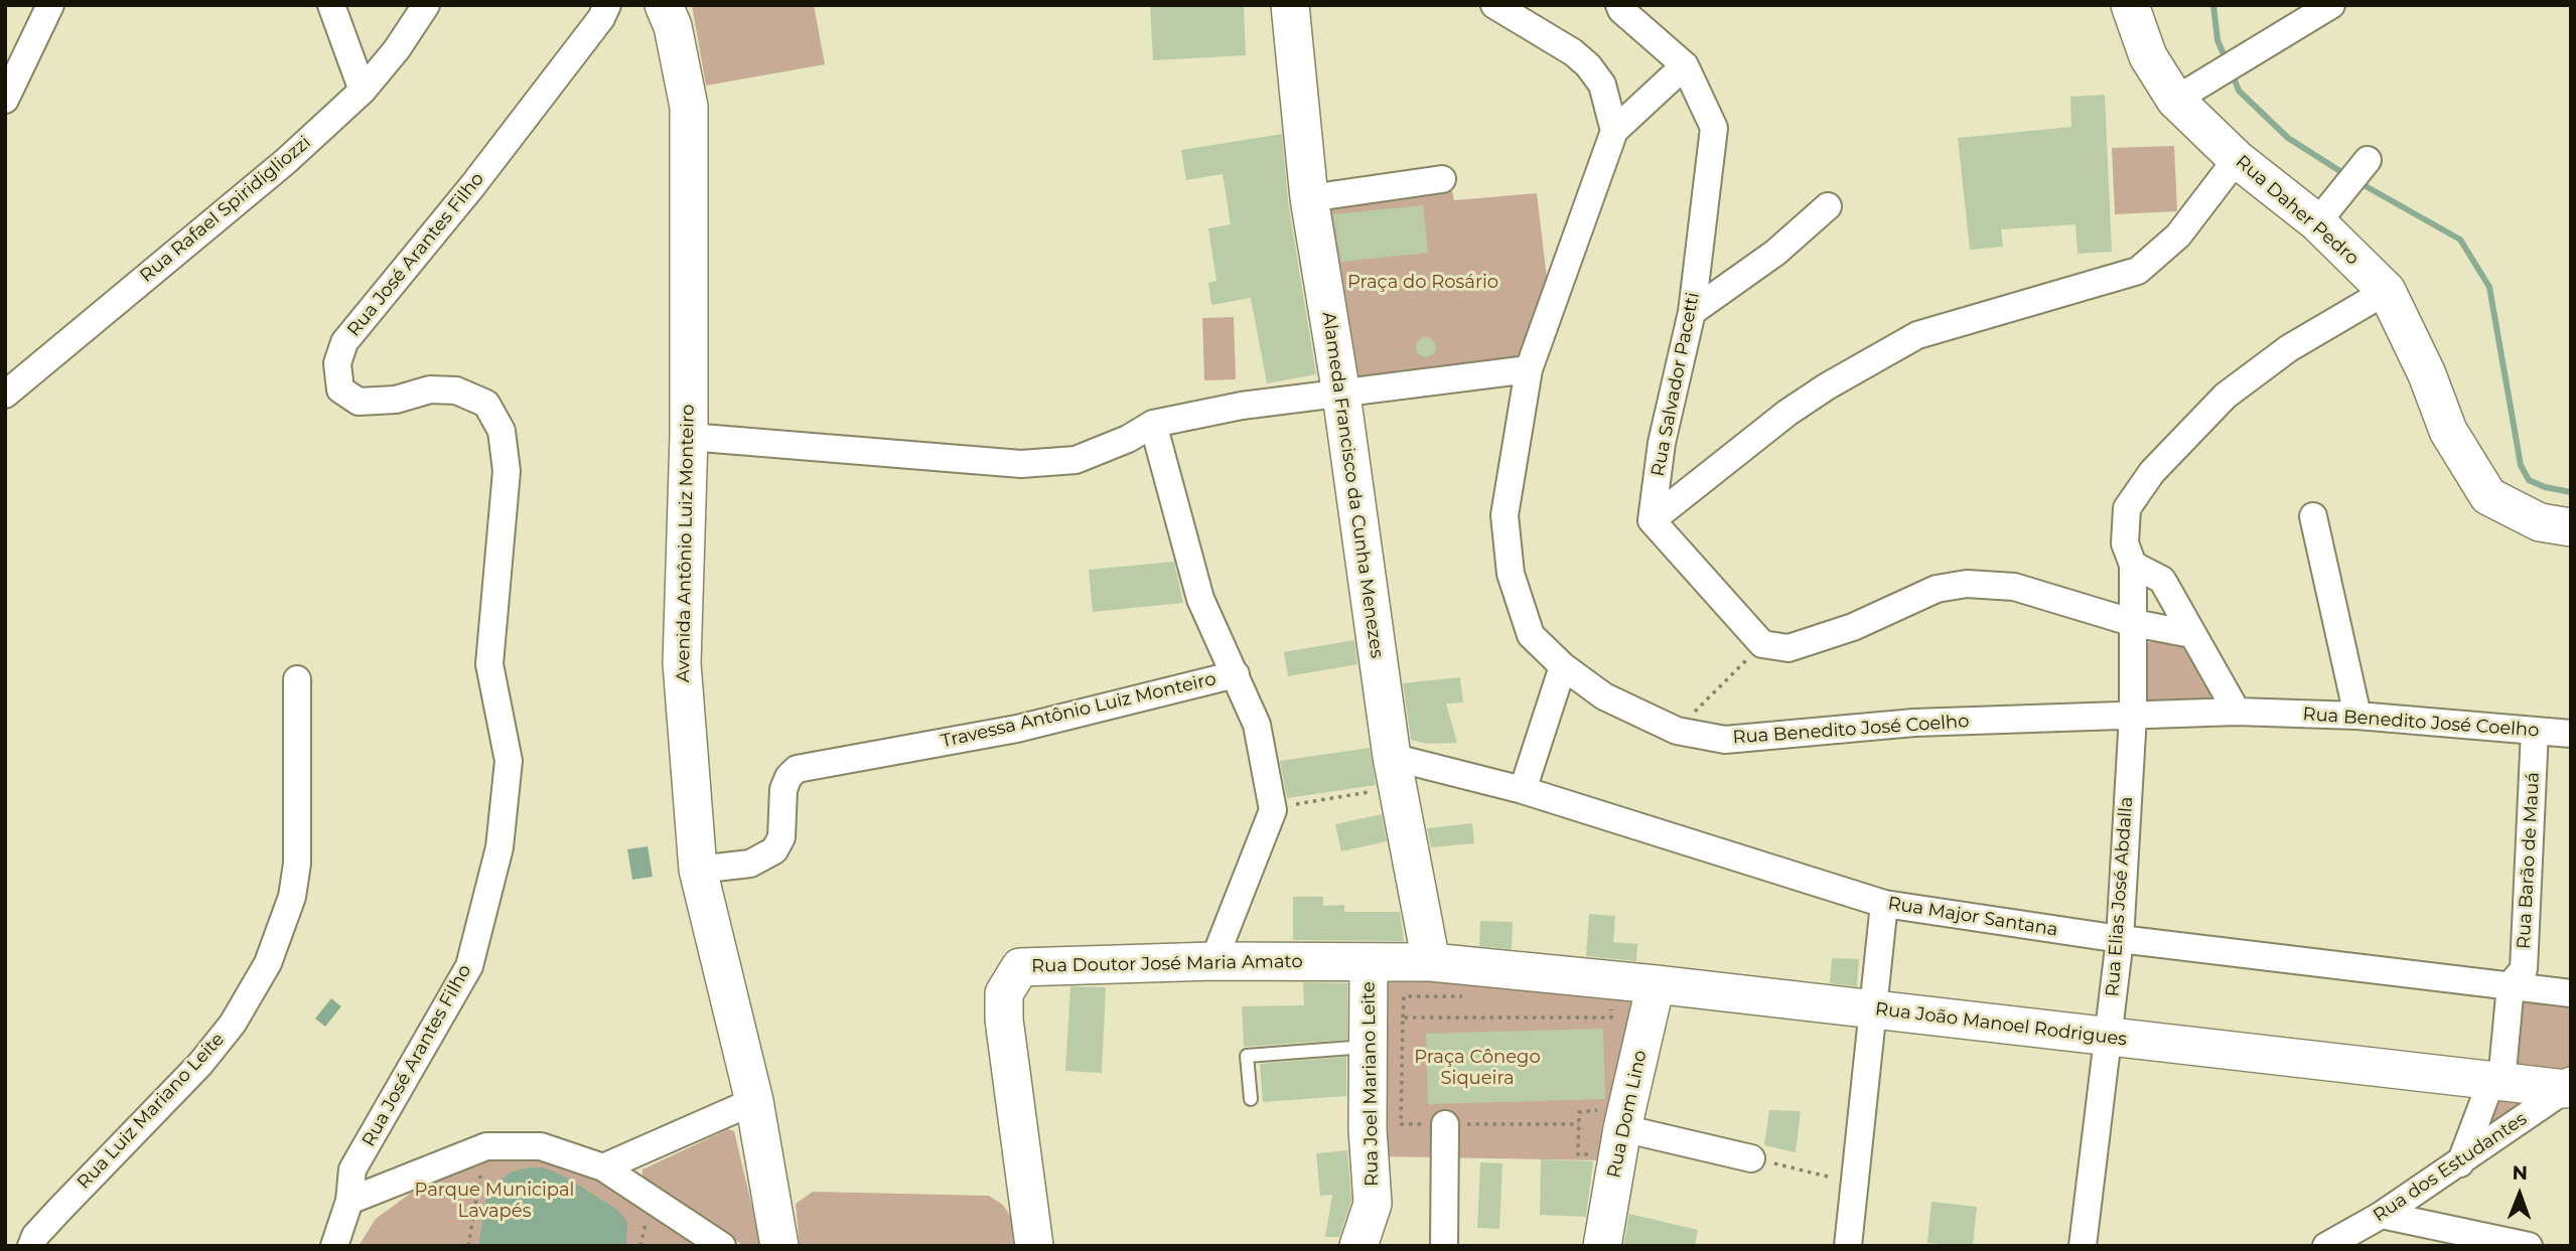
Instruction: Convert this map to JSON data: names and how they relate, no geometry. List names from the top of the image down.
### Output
{
  "streets": {
    "street": [
      "Rua Rafael Spiridigliozzi",
      "Rua Daher Pedro",
      "Rua José Arantes Filho",
      "Rua Salvador Pacetti",
      "Alameda Francisco da Cunha Menezes",
      "Avenida Antônio Luiz Monteiro",
      "Travessa Antônio Luiz Monteiro",
      "Rua Benedito José Coelho",
      "Rua Barão de Mauá",
      "Rua Elias José Abdalla",
      "Rua Major Santana",
      "Rua Doutor José Maria Amato",
      "Rua João Manoel Rodrigues",
      "Rua Joel Mariano Leite",
      "Rua Luiz Mariano Leite",
      "Rua Dom Lino",
      "Rua dos Estudantes"
    ]
  },
  "crossings": [
    ["Rua Daher Pedro", "Rua Elias José Abdalla"],
    ["Alameda Francisco da Cunha Menezes", "Rua Major Santana"],
    ["Alameda Francisco da Cunha Menezes", "Rua Doutor José Maria Amato"],
    ["Alameda Francisco da Cunha Menezes", "Rua João Manoel Rodrigues"],
    ["Avenida Antônio Luiz Monteiro", "Travessa Antônio Luiz Monteiro"],
    ["Rua Benedito José Coelho", "Rua Barão de Mauá"],
    ["Rua Benedito José Coelho", "Rua Elias José Abdalla"],
    ["Rua Barão de Mauá", "Rua Major Santana"],
    ["Rua Barão de Mauá", "Rua João Manoel Rodrigues"],
    ["Rua Elias José Abdalla", "Rua Major Santana"],
    ["Rua Elias José Abdalla", "Rua João Manoel Rodrigues"],
    ["Rua Doutor José Maria Amato", "Rua João Manoel Rodrigues"],
    ["Rua Doutor José Maria Amato", "Rua Joel Mariano Leite"],
    ["Rua João Manoel Rodrigues", "Rua Dom Lino"],
    ["Rua João Manoel Rodrigues", "Rua dos Estudantes"]
  ],
  "parks": ["Praça do Rosário", "Praça Cônego Siqueira", "Parque Municipal Lavapés"],
  "north": "top"
}
